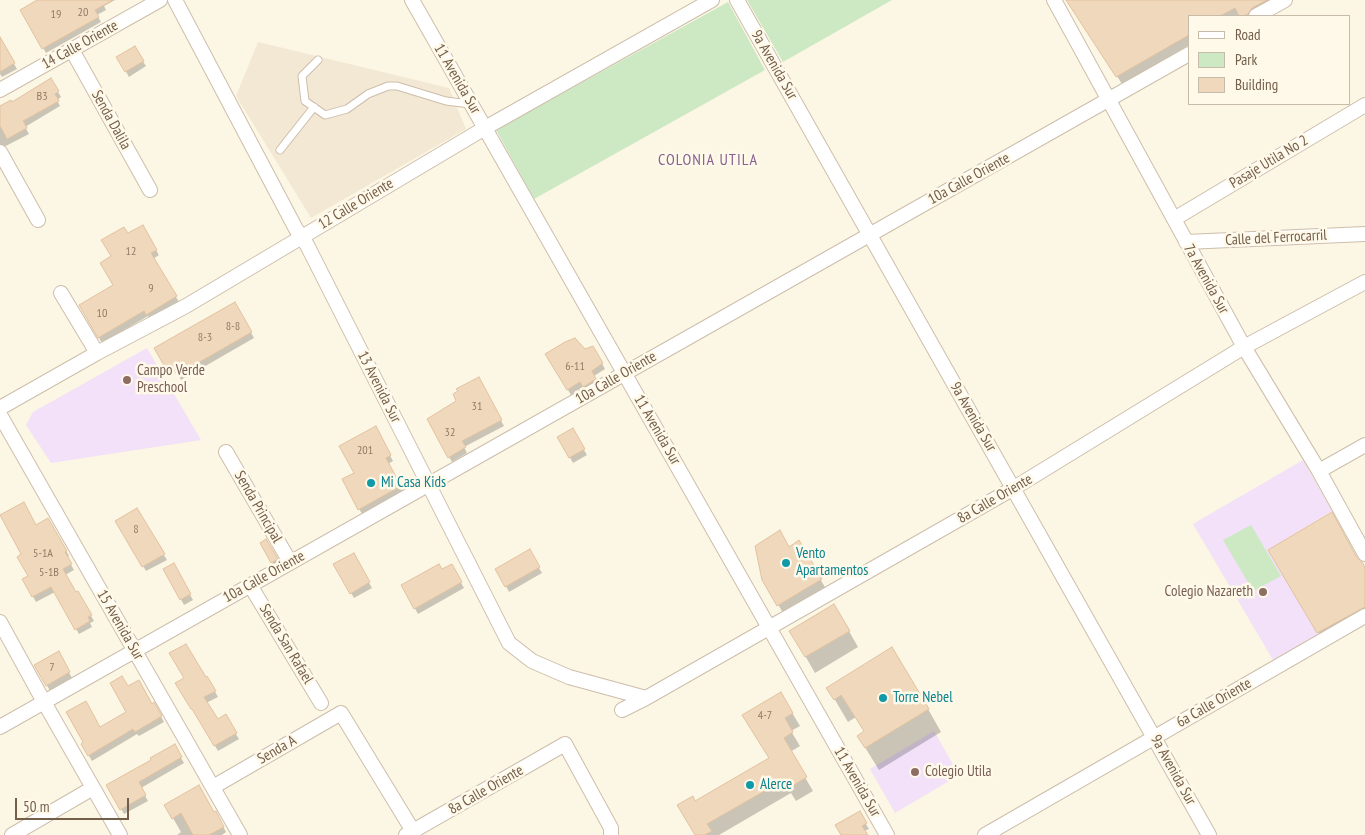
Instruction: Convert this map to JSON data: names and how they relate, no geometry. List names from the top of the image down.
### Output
{
  "streets": {
    "street": [
      "14 Calle Oriente",
      "9a Avenida Sur",
      "11 Avenida Sur",
      "Senda Dalila",
      "Pasaje Utila No 2",
      "10a Calle Oriente",
      "12 Calle Oriente",
      "Calle del Ferrocarril",
      "7a Avenida Sur",
      "13 Avenida Sur",
      "8a Calle Oriente",
      "Senda Principal",
      "15 Avenida Sur",
      "Senda San Rafael",
      "6a Calle Oriente",
      "Senda A"
    ]
  },
  "crossings": [
    ["14 Calle Oriente", "Senda Dalila"],
    ["9a Avenida Sur", "10a Calle Oriente"],
    ["9a Avenida Sur", "8a Calle Oriente"],
    ["9a Avenida Sur", "6a Calle Oriente"],
    ["11 Avenida Sur", "10a Calle Oriente"],
    ["11 Avenida Sur", "12 Calle Oriente"],
    ["11 Avenida Sur", "8a Calle Oriente"],
    ["Pasaje Utila No 2", "7a Avenida Sur"],
    ["10a Calle Oriente", "7a Avenida Sur"],
    ["10a Calle Oriente", "13 Avenida Sur"],
    ["10a Calle Oriente", "Senda Principal"],
    ["10a Calle Oriente", "15 Avenida Sur"],
    ["10a Calle Oriente", "Senda San Rafael"],
    ["12 Calle Oriente", "13 Avenida Sur"],
    ["Calle del Ferrocarril", "7a Avenida Sur"],
    ["7a Avenida Sur", "8a Calle Oriente"],
    ["13 Avenida Sur", "8a Calle Oriente"],
    ["8a Calle Oriente", "Senda A"],
    ["15 Avenida Sur", "Senda A"]
  ],
  "districts": ["COLONIA UTILA"],
  "places": [
    "Campo Verde Preschool",
    "Mi Casa Kids",
    "Vento Apartamentos",
    "Colegio Nazareth",
    "Torre Nebel",
    "Colegio Utila",
    "Alerce"
  ],
  "house_numbers": [
    "20",
    "19",
    "B3",
    "12",
    "9",
    "10",
    "8-8",
    "8-3",
    "6-11",
    "31",
    "32",
    "201",
    "8",
    "5-1A",
    "5-1B",
    "7",
    "4-7"
  ],
  "legend": ["Road", "Park", "Building"],
  "scale_bar": "50 m"
}
